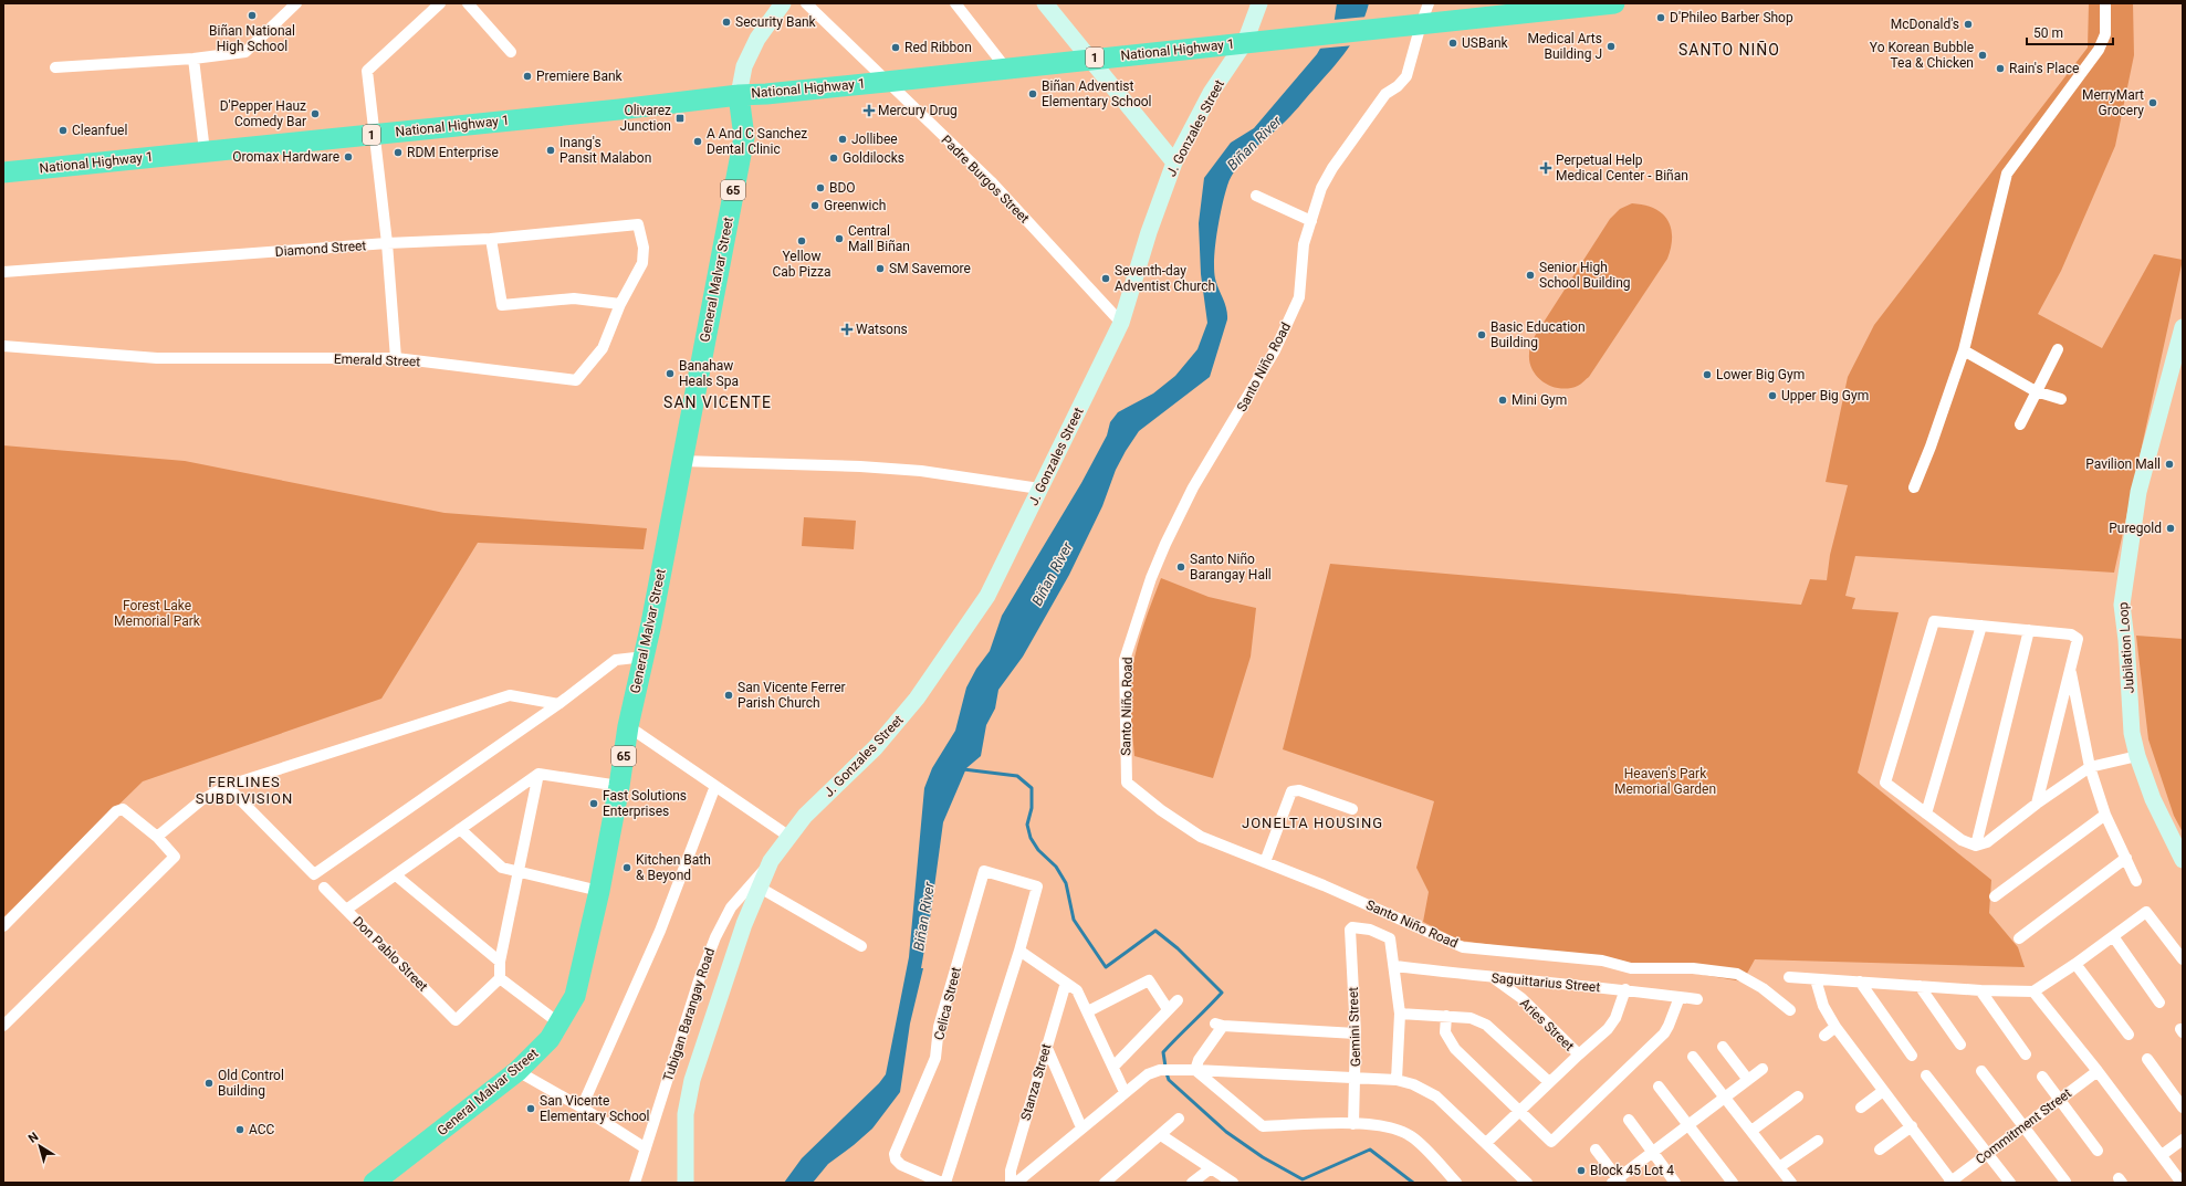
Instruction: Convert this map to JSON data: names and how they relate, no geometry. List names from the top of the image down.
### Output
{
  "streets": {
    "highway": [
      "National Highway 1",
      "1",
      "65",
      "General Malvar Street"
    ],
    "street": [
      "J. Gonzales Street",
      "Padre Burgos Street",
      "Diamond Street",
      "Emerald Street",
      "Santo Niño Road",
      "Jubilation Loop",
      "Don Pablo Street",
      "Saguittarius Street",
      "Celica Street",
      "Tubigan Barangay Road",
      "Aries Street",
      "Gemini Street",
      "Stanza Street",
      "Commitment Street"
    ]
  },
  "crossings": [
    ["National Highway 1", "J. Gonzales Street"],
    ["National Highway 1", "Padre Burgos Street"],
    ["National Highway 1", "General Malvar Street"],
    ["National Highway 1", "Santo Niño Road"],
    ["J. Gonzales Street", "Padre Burgos Street"],
    ["J. Gonzales Street", "Tubigan Barangay Road"],
    ["Diamond Street", "Emerald Street"],
    ["Saguittarius Street", "Aries Street"],
    ["Saguittarius Street", "Gemini Street"]
  ],
  "districts": [
    "SANTO NIÑO",
    "SAN VICENTE",
    "FERLINES SUBDIVISION",
    "JONELTA HOUSING"
  ],
  "water": ["Biñan River"],
  "parks": ["Forest Lake Memorial Park", "Heaven's Park Memorial Garden"],
  "places": {
    "other": [
      "Biñan National High School",
      "D'Phileo Barber Shop",
      "Security Bank",
      "McDonald's",
      "USBank",
      "Medical Arts Building J",
      "Red Ribbon",
      "Yo Korean Bubble Tea & Chicken",
      "Rain's Place",
      "Premiere Bank",
      "Biñan Adventist Elementary School",
      "MerryMart Grocery",
      "D'Pepper Hauz Comedy Bar",
      "Cleanfuel",
      "Jollibee",
      "A And C Sanchez Dental Clinic",
      "Inang's Pansit Malabon",
      "RDM Enterprise",
      "Oromax Hardware",
      "Goldilocks",
      "BDO",
      "Greenwich",
      "Central Mall Biñan",
      "Yellow Cab Pizza",
      "SM Savemore",
      "Senior High School Building",
      "Seventh-day Adventist Church",
      "Basic Education Building",
      "Banahaw Heals Spa",
      "Lower Big Gym",
      "Upper Big Gym",
      "Mini Gym",
      "Pavilion Mall",
      "Puregold",
      "Santo Niño Barangay Hall",
      "San Vicente Ferrer Parish Church",
      "Fast Solutions Enterprises",
      "Kitchen Bath & Beyond",
      "Old Control Building",
      "San Vicente Elementary School",
      "ACC",
      "Block 45 Lot 4"
    ],
    "health": ["Mercury Drug", "Perpetual Help Medical Center - Biñan", "Watsons"],
    "transit": ["Olivarez Junction"]
  },
  "scale_bar": "50 m",
  "north": "top left"
}
